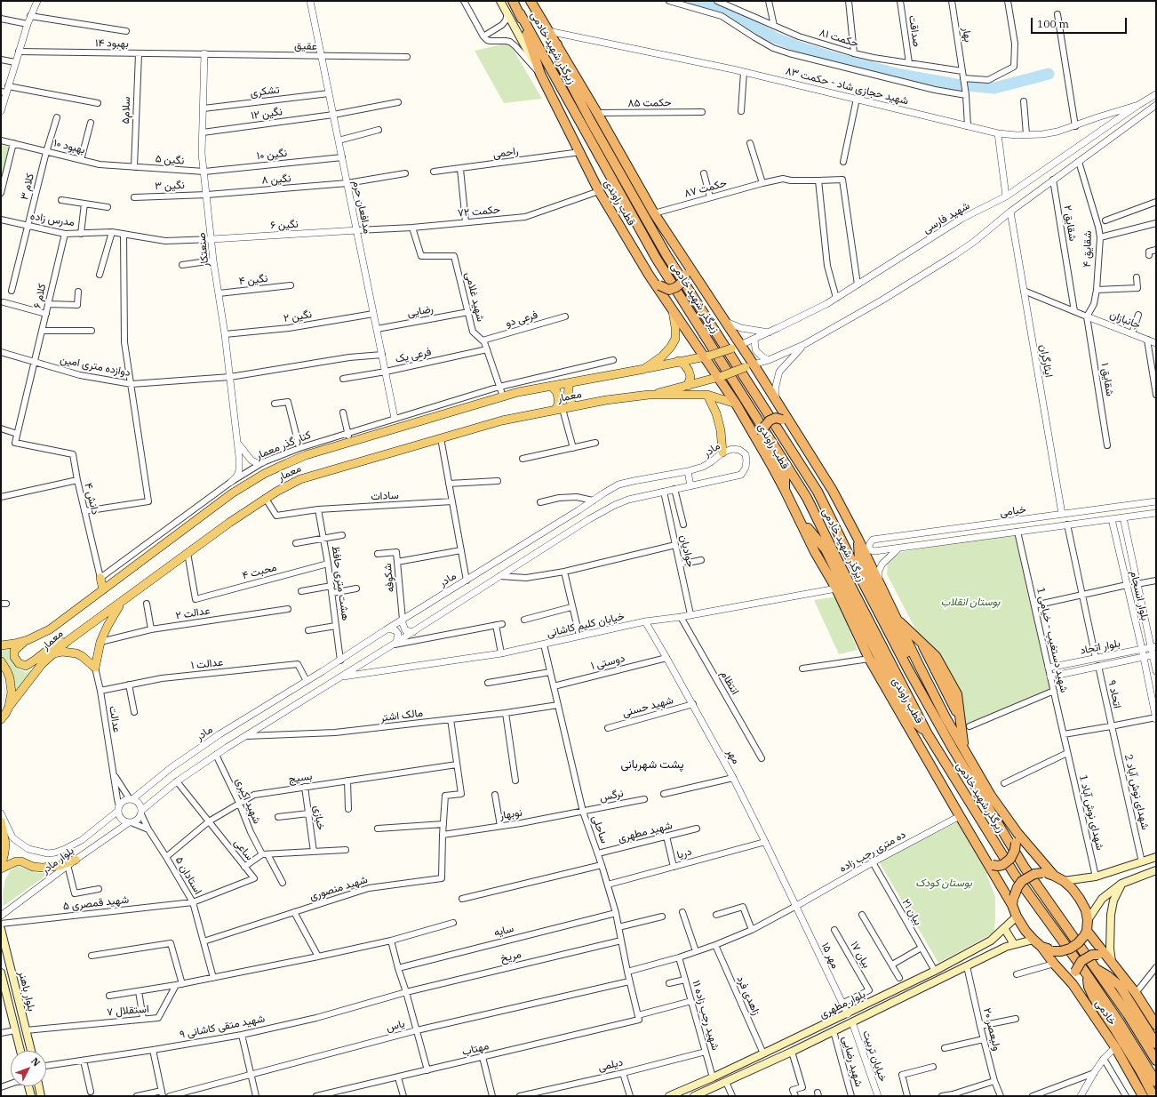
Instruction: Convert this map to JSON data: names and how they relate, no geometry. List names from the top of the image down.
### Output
{
  "streets": {
    "highway": ["زیرگذر شهید خادمی", "قطب راوندی", "خادمی"],
    "main road": ["معمار", "بلوار باهنر", "بلوار مطهری"],
    "street": [
      "صداقت",
      "بهار",
      "حکمت ۸۱",
      "بهبود ۱۴",
      "عقیق",
      "شهید حجازی شاد - حکمت ۸۳",
      "تشکری",
      "حکمت ۸۵",
      "سلام۵",
      "نگین ۱۲",
      "بهبود ۱۰",
      "راحمی",
      "نگین ۱۰",
      "نگین ۵",
      "نگین ۸",
      "نگین ۳",
      "کلام ۳",
      "حکمت ۸۷",
      "مدافعان حرم",
      "حکمت ۷۲",
      "شهید فارسی",
      "مدرس زاده",
      "شقایق ۲",
      "نگین ۶",
      "شقایق ۴",
      "صنعتکار",
      "نگین ۴",
      "کلام ۶",
      "شهید غلامی",
      "رضایی",
      "نگین ۲",
      "فرعی دو",
      "جانبازان",
      "فرعی یک",
      "ایثارگران",
      "دوازده متری امین",
      "شقایق ۱",
      "کنار گذر معمار",
      "مادر",
      "سادات",
      "دانش ۴",
      "خیامی",
      "جوادیان",
      "محبت ۴",
      "شکوفه",
      "هشت متری حافظ",
      "بلوار انسجام",
      "عدالت ۲",
      "خیابان کلیم کاشانی",
      "شهید دستغیب - خیامی 1",
      "بلوار اتحاد",
      "دوستی ۱",
      "عدالت ۱",
      "انتظام",
      "اتحاد ۹",
      "شهید حسنی",
      "مالک اشتر",
      "عدالت",
      "مهر",
      "بسیج",
      "شهدای نوش آباد 2",
      "نرگس",
      "شهید اکبری",
      "شهدای نوش آباد 1",
      "نوبهار",
      "خبازی",
      "ساحلی",
      "شهید مطهری",
      "ساعی",
      "ده متری رجب زاده",
      "دریا",
      "بلوار مادر",
      "استادان ۵",
      "شهید منصوری",
      "شهید قمصری ۵",
      "بیان ۲۱",
      "سایه",
      "بیان ۱۷",
      "مهر ۱۵",
      "مریخ",
      "زاهدی فرد",
      "استقلال ۷",
      "شهید رجب زاده ۱۱",
      "یاس",
      "شهید متقی کاشانی ۹",
      "ولیعصر ۲۰",
      "مهتاب",
      "خیابان تربیت",
      "شهید رضایی",
      "دیلمی"
    ]
  },
  "crossings": [
    ["صداقت", "حکمت ۸۱"],
    ["بهار", "حکمت ۸۱"],
    ["بهار", "شهید حجازی شاد - حکمت ۸۳"],
    ["بهبود ۱۴", "عقیق"],
    ["بهبود ۱۴", "سلام۵"],
    ["بهبود ۱۴", "صنعتکار"],
    ["عقیق", "مدافعان حرم"],
    ["عقیق", "صنعتکار"],
    ["زیرگذر شهید خادمی", "قطب راوندی"],
    ["شهید حجازی شاد - حکمت ۸۳", "شهید فارسی"],
    ["تشکری", "مدافعان حرم"],
    ["تشکری", "صنعتکار"],
    ["سلام۵", "بهبود ۱۰"],
    ["سلام۵", "نگین ۵"],
    ["نگین ۱۲", "مدافعان حرم"],
    ["نگین ۱۲", "صنعتکار"],
    ["بهبود ۱۰", "نگین ۵"],
    ["بهبود ۱۰", "کلام ۳"],
    ["راحمی", "قطب راوندی"],
    ["نگین ۱۰", "نگین ۵"],
    ["نگین ۱۰", "مدافعان حرم"],
    ["نگین ۱۰", "صنعتکار"],
    ["نگین ۵", "صنعتکار"],
    ["نگین ۸", "نگین ۳"],
    ["نگین ۸", "مدافعان حرم"],
    ["نگین ۸", "صنعتکار"],
    ["نگین ۳", "صنعتکار"],
    ["کلام ۳", "مدرس زاده"],
    ["حکمت ۸۷", "شهید فارسی"],
    ["قطب راوندی", "حکمت ۷۲"],
    ["قطب راوندی", "معمار"],
    ["قطب راوندی", "خیابان کلیم کاشانی"],
    ["قطب راوندی", "ده متری رجب زاده"],
    ["قطب راوندی", "بلوار مطهری"],
    ["قطب راوندی", "خادمی"],
    ["مدافعان حرم", "حکمت ۷۲"],
    ["مدافعان حرم", "نگین ۶"],
    ["مدافعان حرم", "رضایی"],
    ["مدافعان حرم", "نگین ۲"],
    ["مدافعان حرم", "فرعی یک"],
    ["مدافعان حرم", "دوازده متری امین"],
    ["مدافعان حرم", "کنار گذر معمار"],
    ["حکمت ۷۲", "نگین ۶"],
    ["حکمت ۷۲", "شهید غلامی"],
    ["شهید فارسی", "معمار"],
    ["مدرس زاده", "نگین ۶"],
    ["مدرس زاده", "صنعتکار"],
    ["مدرس زاده", "کلام ۶"],
    ["نگین ۶", "صنعتکار"],
    ["شقایق ۴", "جانبازان"],
    ["شقایق ۴", "شقایق ۱"],
    ["صنعتکار", "نگین ۴"],
    ["صنعتکار", "نگین ۲"],
    ["صنعتکار", "دوازده متری امین"],
    ["صنعتکار", "کنار گذر معمار"],
    ["کلام ۶", "دوازده متری امین"],
    ["شهید غلامی", "رضایی"],
    ["شهید غلامی", "فرعی دو"],
    ["شهید غلامی", "فرعی یک"],
    ["شهید غلامی", "معمار"],
    ["شهید غلامی", "کنار گذر معمار"],
    ["جانبازان", "شقایق ۱"],
    ["ایثارگران", "خیامی"],
    ["معمار", "سادات"],
    ["معمار", "محبت ۴"],
    ["کنار گذر معمار", "دانش ۴"],
    ["مادر", "جوادیان"],
    ["مادر", "شکوفه"],
    ["مادر", "هشت متری حافظ"],
    ["مادر", "خیابان کلیم کاشانی"],
    ["مادر", "عدالت ۱"],
    ["مادر", "مالک اشتر"],
    ["مادر", "عدالت"],
    ["مادر", "شهید اکبری"],
    ["مادر", "ساعی"],
    ["مادر", "بلوار مادر"],
    ["مادر", "استادان ۵"],
    ["سادات", "هشت متری حافظ"],
    ["خیامی", "بلوار انسجام"],
    ["خیامی", "شهید دستغیب - خیامی 1"],
    ["جوادیان", "خیابان کلیم کاشانی"],
    ["محبت ۴", "هشت متری حافظ"],
    ["بلوار انسجام", "بلوار اتحاد"],
    ["خیابان کلیم کاشانی", "انتظام"],
    ["خیابان کلیم کاشانی", "مهر"],
    ["خیابان کلیم کاشانی", "ساحلی"],
    ["شهید دستغیب - خیامی 1", "بلوار اتحاد"],
    ["شهید دستغیب - خیامی 1", "شهدای نوش آباد 1"],
    ["بلوار اتحاد", "اتحاد ۹"],
    ["دوستی ۱", "مهر"],
    ["دوستی ۱", "ساحلی"],
    ["عدالت ۱", "عدالت"],
    ["اتحاد ۹", "شهدای نوش آباد 2"],
    ["شهید حسنی", "مهر"],
    ["مالک اشتر", "ساحلی"],
    ["عدالت", "بلوار مادر"],
    ["عدالت", "استادان ۵"],
    ["مهر", "ده متری رجب زاده"],
    ["مهر", "دریا"],
    ["مهر", "مهر ۱۵"],
    ["بسیج", "شهید اکبری"],
    ["بسیج", "خبازی"],
    ["بسیج", "ساعی"],
    ["بسیج", "استادان ۵"],
    ["نرگس", "نوبهار"],
    ["نرگس", "ساحلی"],
    ["نوبهار", "ساحلی"],
    ["نوبهار", "شهید منصوری"],
    ["ساحلی", "شهید مطهری"],
    ["ساحلی", "دریا"],
    ["ساحلی", "سایه"],
    ["ساحلی", "مریخ"],
    ["ساحلی", "یاس"],
    ["ساحلی", "مهتاب"],
    ["ساعی", "استادان ۵"],
    ["ساعی", "شهید قمصری ۵"],
    ["ده متری رجب زاده", "بیان ۲۱"],
    ["ده متری رجب زاده", "مهر ۱۵"],
    ["بلوار مادر", "استادان ۵"],
    ["استادان ۵", "شهید منصوری"],
    ["استادان ۵", "شهید قمصری ۵"],
    ["بیان ۲۱", "بلوار مطهری"],
    ["بیان ۱۷", "مهر ۱۵"],
    ["مهر ۱۵", "بلوار مطهری"],
    ["مریخ", "شهید متقی کاشانی ۹"],
    ["بلوار باهنر", "استقلال ۷"],
    ["زاهدی فرد", "بلوار مطهری"],
    ["بلوار مطهری", "خادمی"],
    ["بلوار مطهری", "شهید رجب زاده ۱۱"],
    ["بلوار مطهری", "ولیعصر ۲۰"],
    ["بلوار مطهری", "خیابان تربیت"],
    ["بلوار مطهری", "شهید رضایی"],
    ["شهید رجب زاده ۱۱", "مهتاب"],
    ["شهید رجب زاده ۱۱", "دیلمی"]
  ],
  "districts": ["پشت شهربانی"],
  "parks": ["بوستان انقلاب", "بوستان کودک"],
  "scale_bar": "100 m",
  "north": "top right"
}
